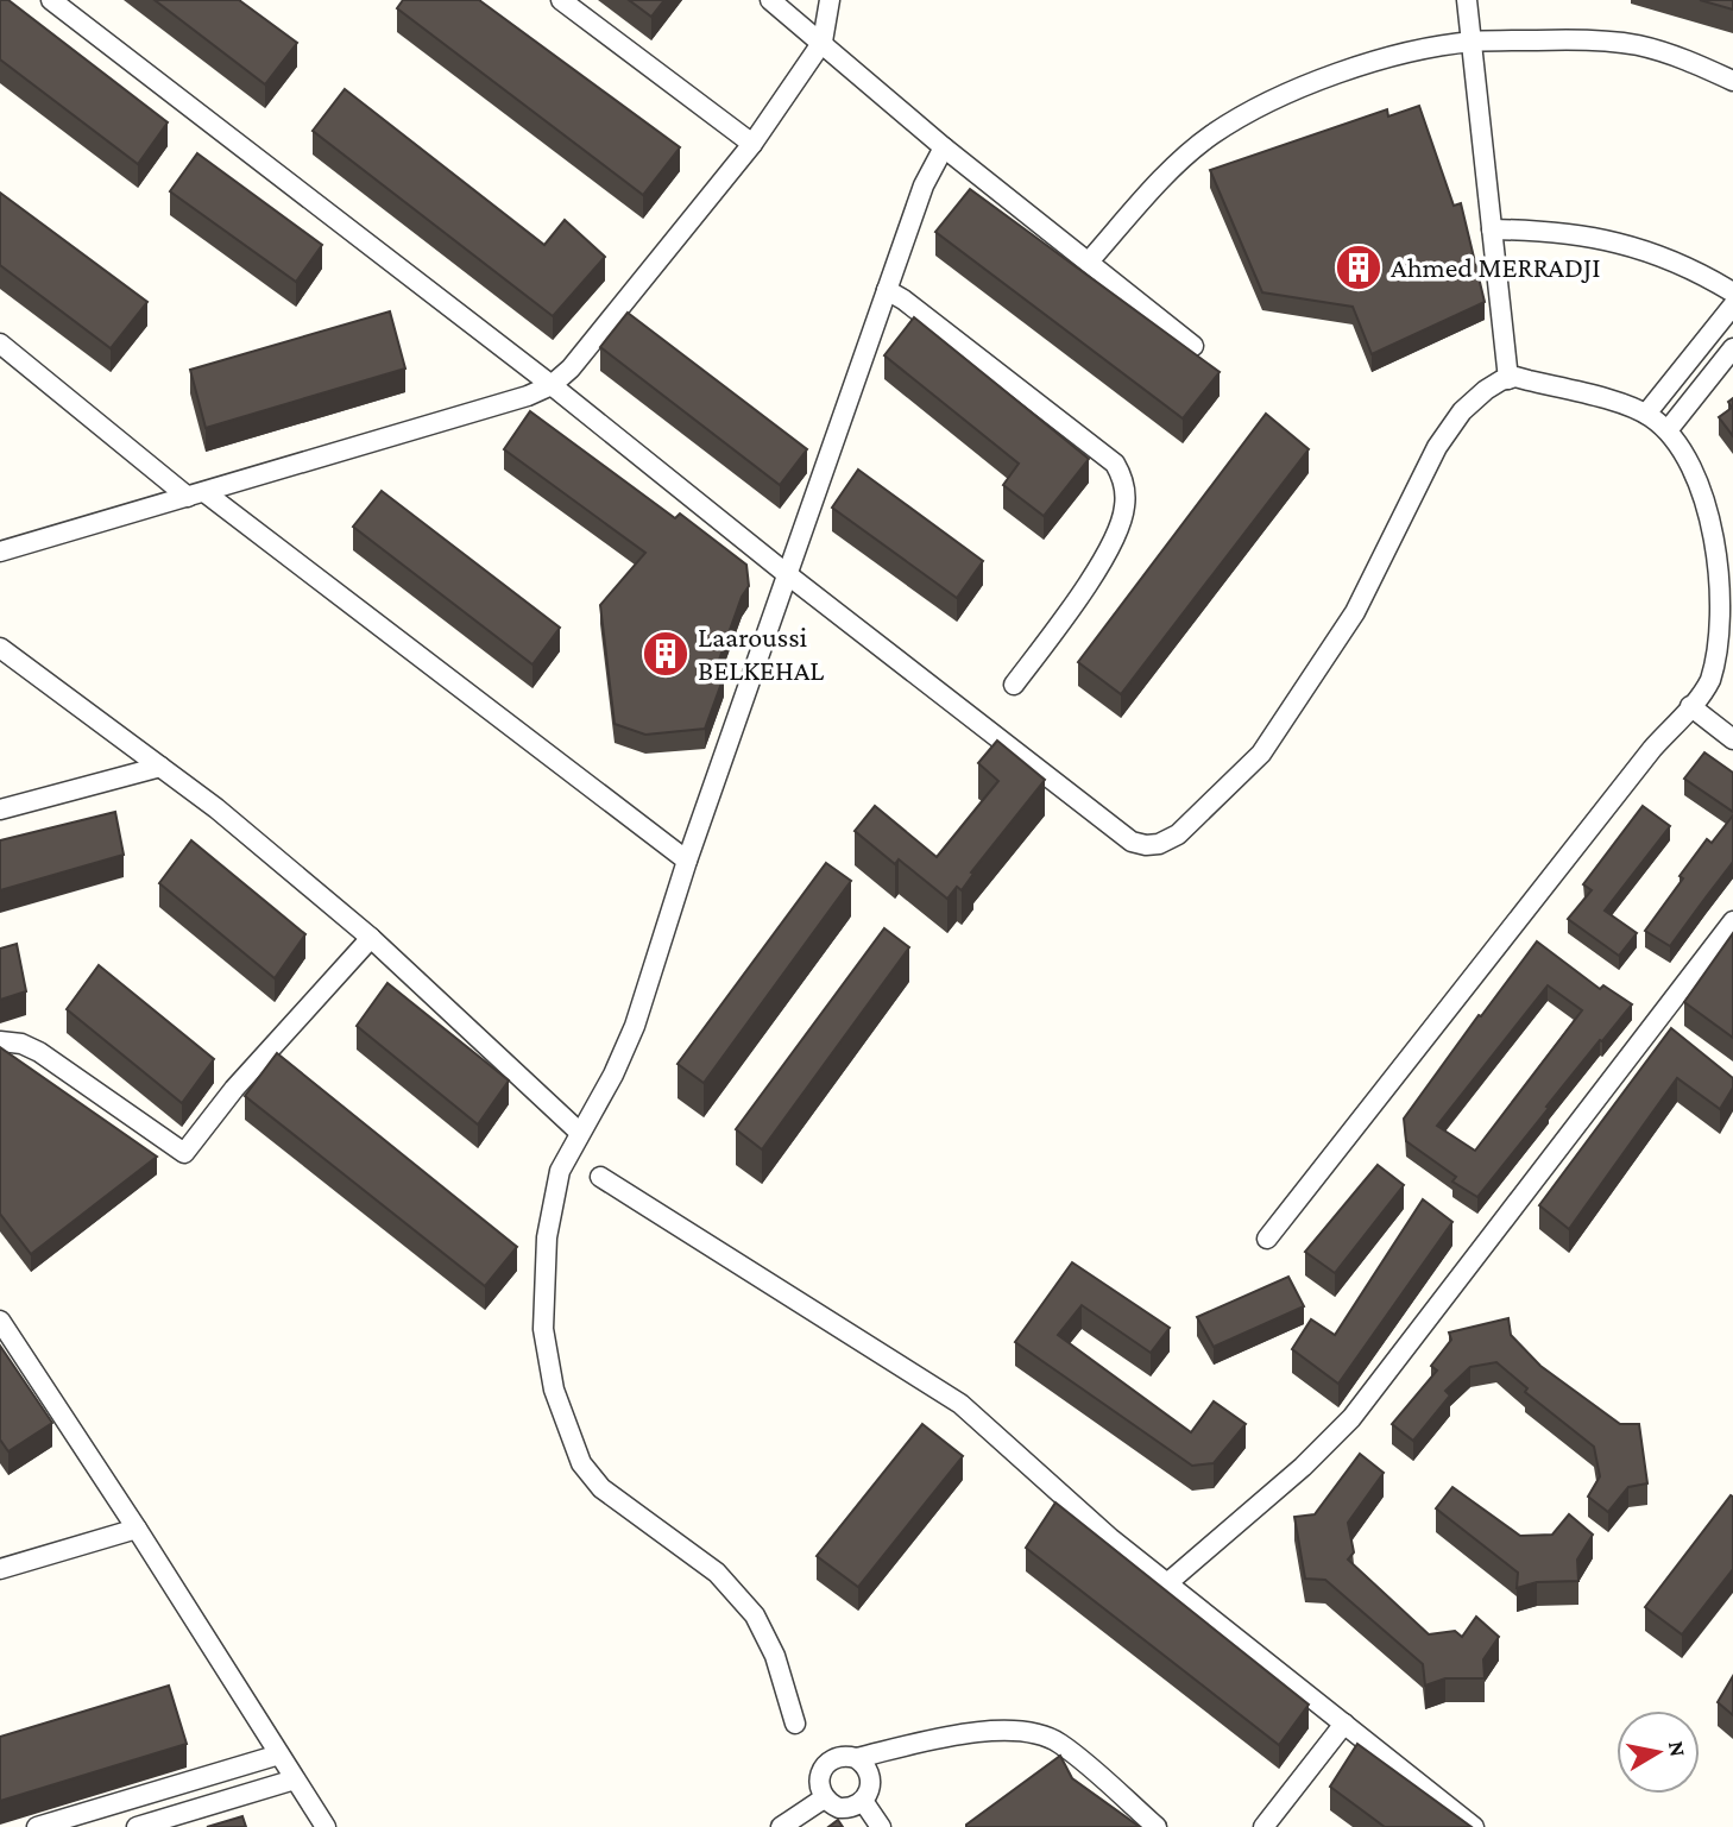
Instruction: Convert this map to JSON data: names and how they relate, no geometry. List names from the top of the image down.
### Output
{
  "places": {
    "building": ["Ahmed MERRADJI", "Laaroussi BELKEHAL"]
  },
  "north": "right"
}
